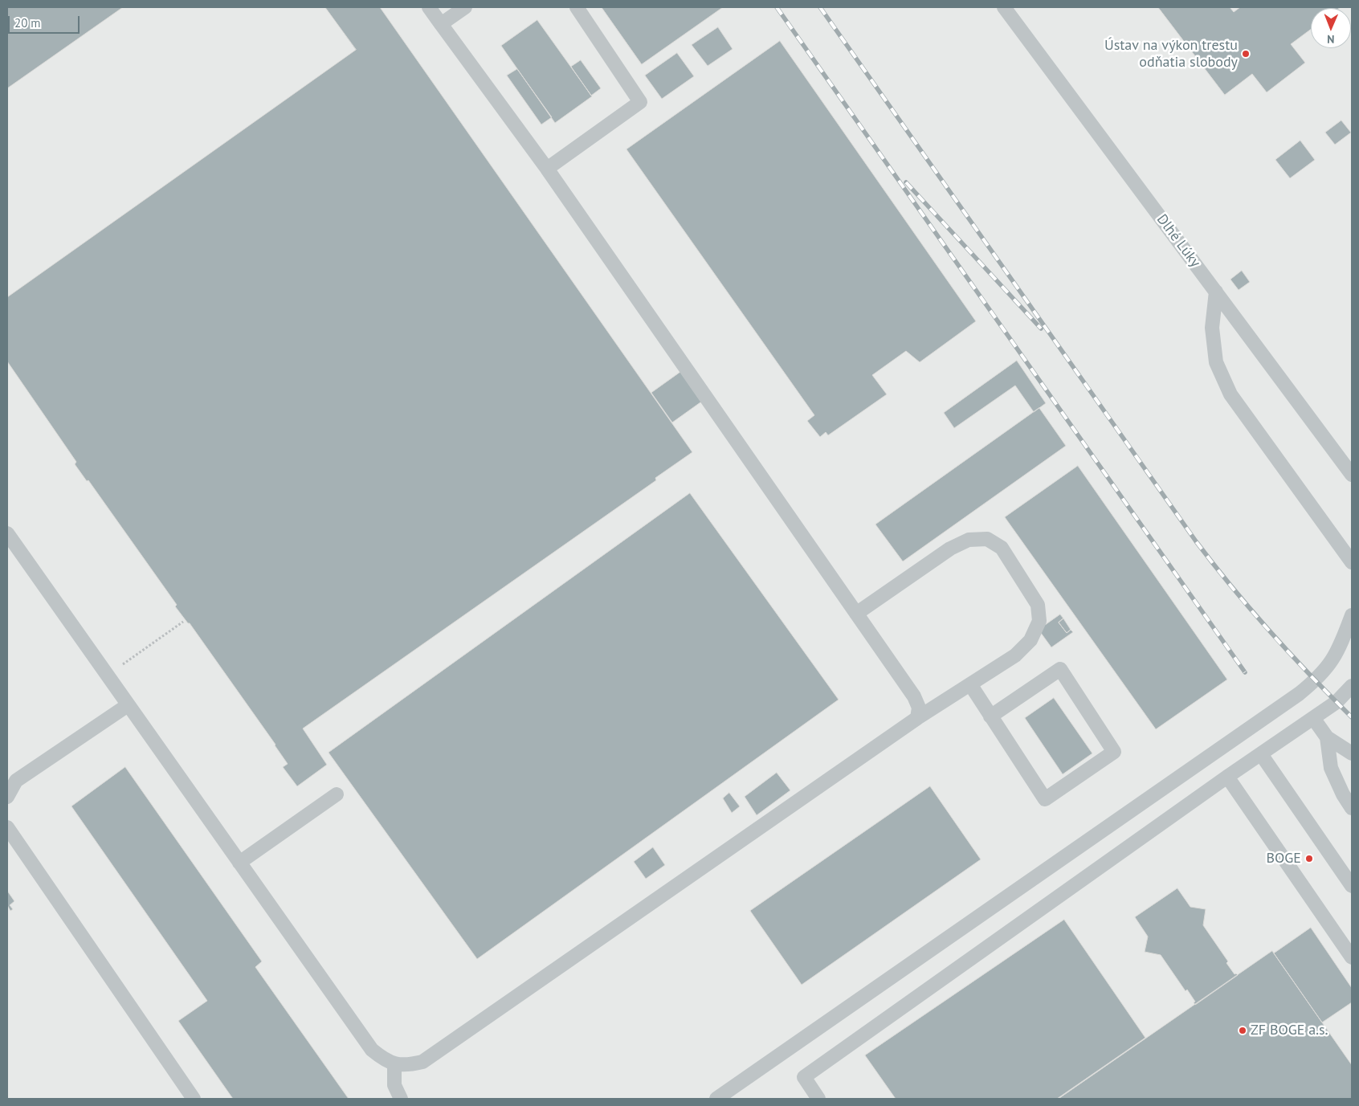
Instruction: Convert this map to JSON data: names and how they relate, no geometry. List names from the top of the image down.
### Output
{
  "streets": {
    "lane": ["Dlhé Lúky"]
  },
  "places": ["Ústav na výkon trestu odňatia slobody", "BOGE", "ZF BOGE a.s."],
  "scale_bar": "20 m",
  "north": "bottom"
}
